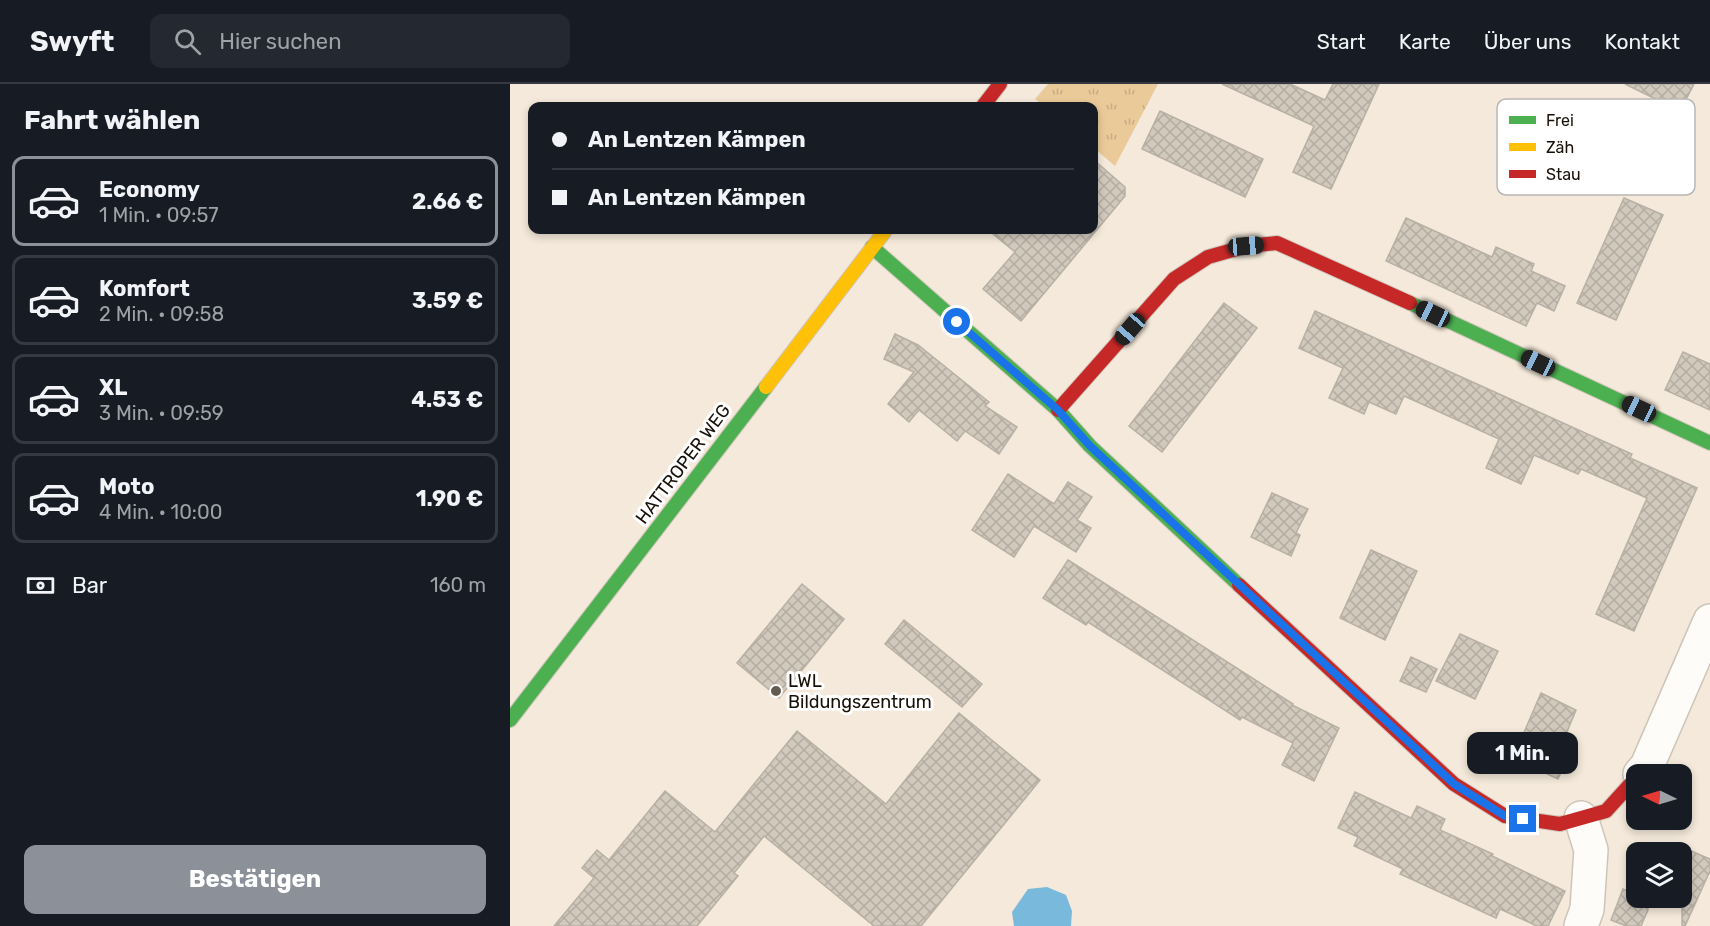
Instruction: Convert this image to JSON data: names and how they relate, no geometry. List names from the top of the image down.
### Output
{
  "streets": {
    "street": ["HATTROPER WEG"]
  },
  "places": ["LWL Bildungszentrum"],
  "legend": ["Frei", "Zäh", "Stau"],
  "north": "left",
  "page": {
    "header": "Swyft",
    "search": "Hier suchen",
    "nav": [
      "Start",
      "Karte",
      "Über uns",
      "Kontakt"
    ],
    "heading": "Fahrt wählen",
    "banner": ["An Lentzen Kämpen", "An Lentzen Kämpen"],
    "list": [
      {
        "name": "Economy",
        "note": "1 Min. · 09:57",
        "value": "2.66 €"
      },
      {
        "name": "Komfort",
        "note": "2 Min. · 09:58",
        "value": "3.59 €"
      },
      {
        "name": "XL",
        "note": "3 Min. · 09:59",
        "value": "4.53 €"
      },
      {
        "name": "Moto",
        "note": "4 Min. · 10:00",
        "value": "1.90 €"
      }
    ],
    "pay": ["Bar", "160 m"],
    "bubble": "1 Min.",
    "buttons": "Bestätigen"
  }
}
